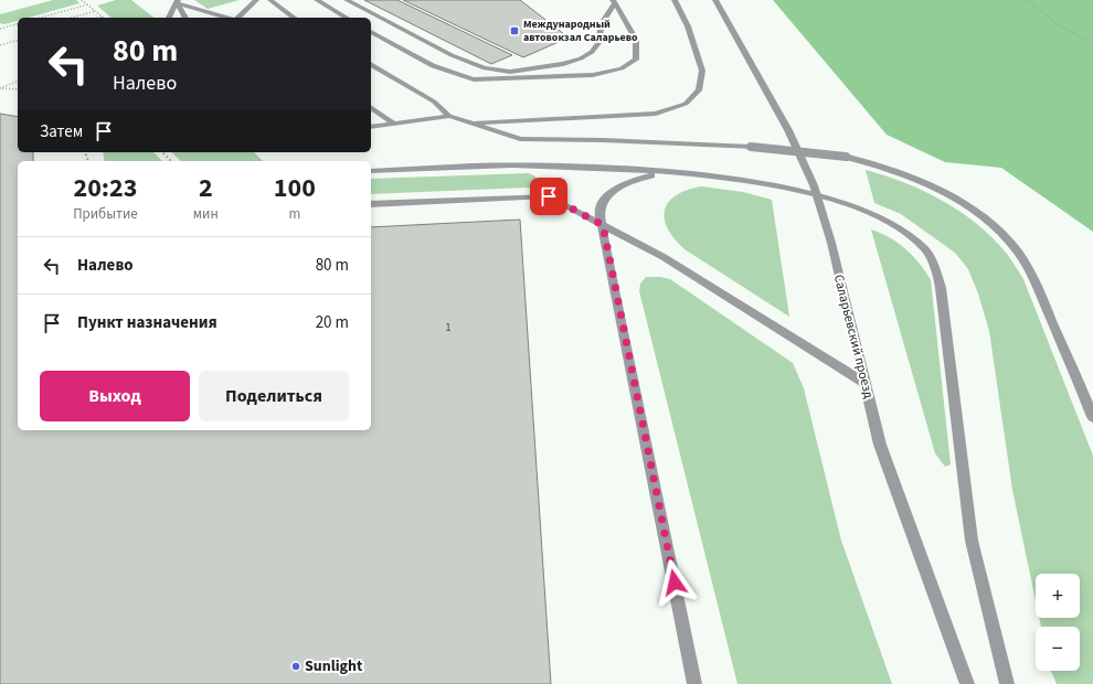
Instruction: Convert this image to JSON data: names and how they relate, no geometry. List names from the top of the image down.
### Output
{
  "streets": {
    "street": ["Саларьевский проезд"]
  },
  "places": {
    "transit": ["Международный автовокзал Саларьево"],
    "other": ["Sunlight"]
  },
  "house_numbers": ["1"],
  "page": {
    "turn": ["80 m", "Налево"],
    "then": "Затем",
    "eta": [
      "20:23",
      "Прибытие",
      "2",
      "мин",
      "100",
      "m"
    ],
    "list": [
      {
        "name": "Налево",
        "value": "80 m"
      },
      {
        "name": "Пункт назначения",
        "value": "20 m"
      }
    ],
    "buttons": ["Выход", "Поделиться"],
    "map_buttons": ["+", "−"]
  }
}
